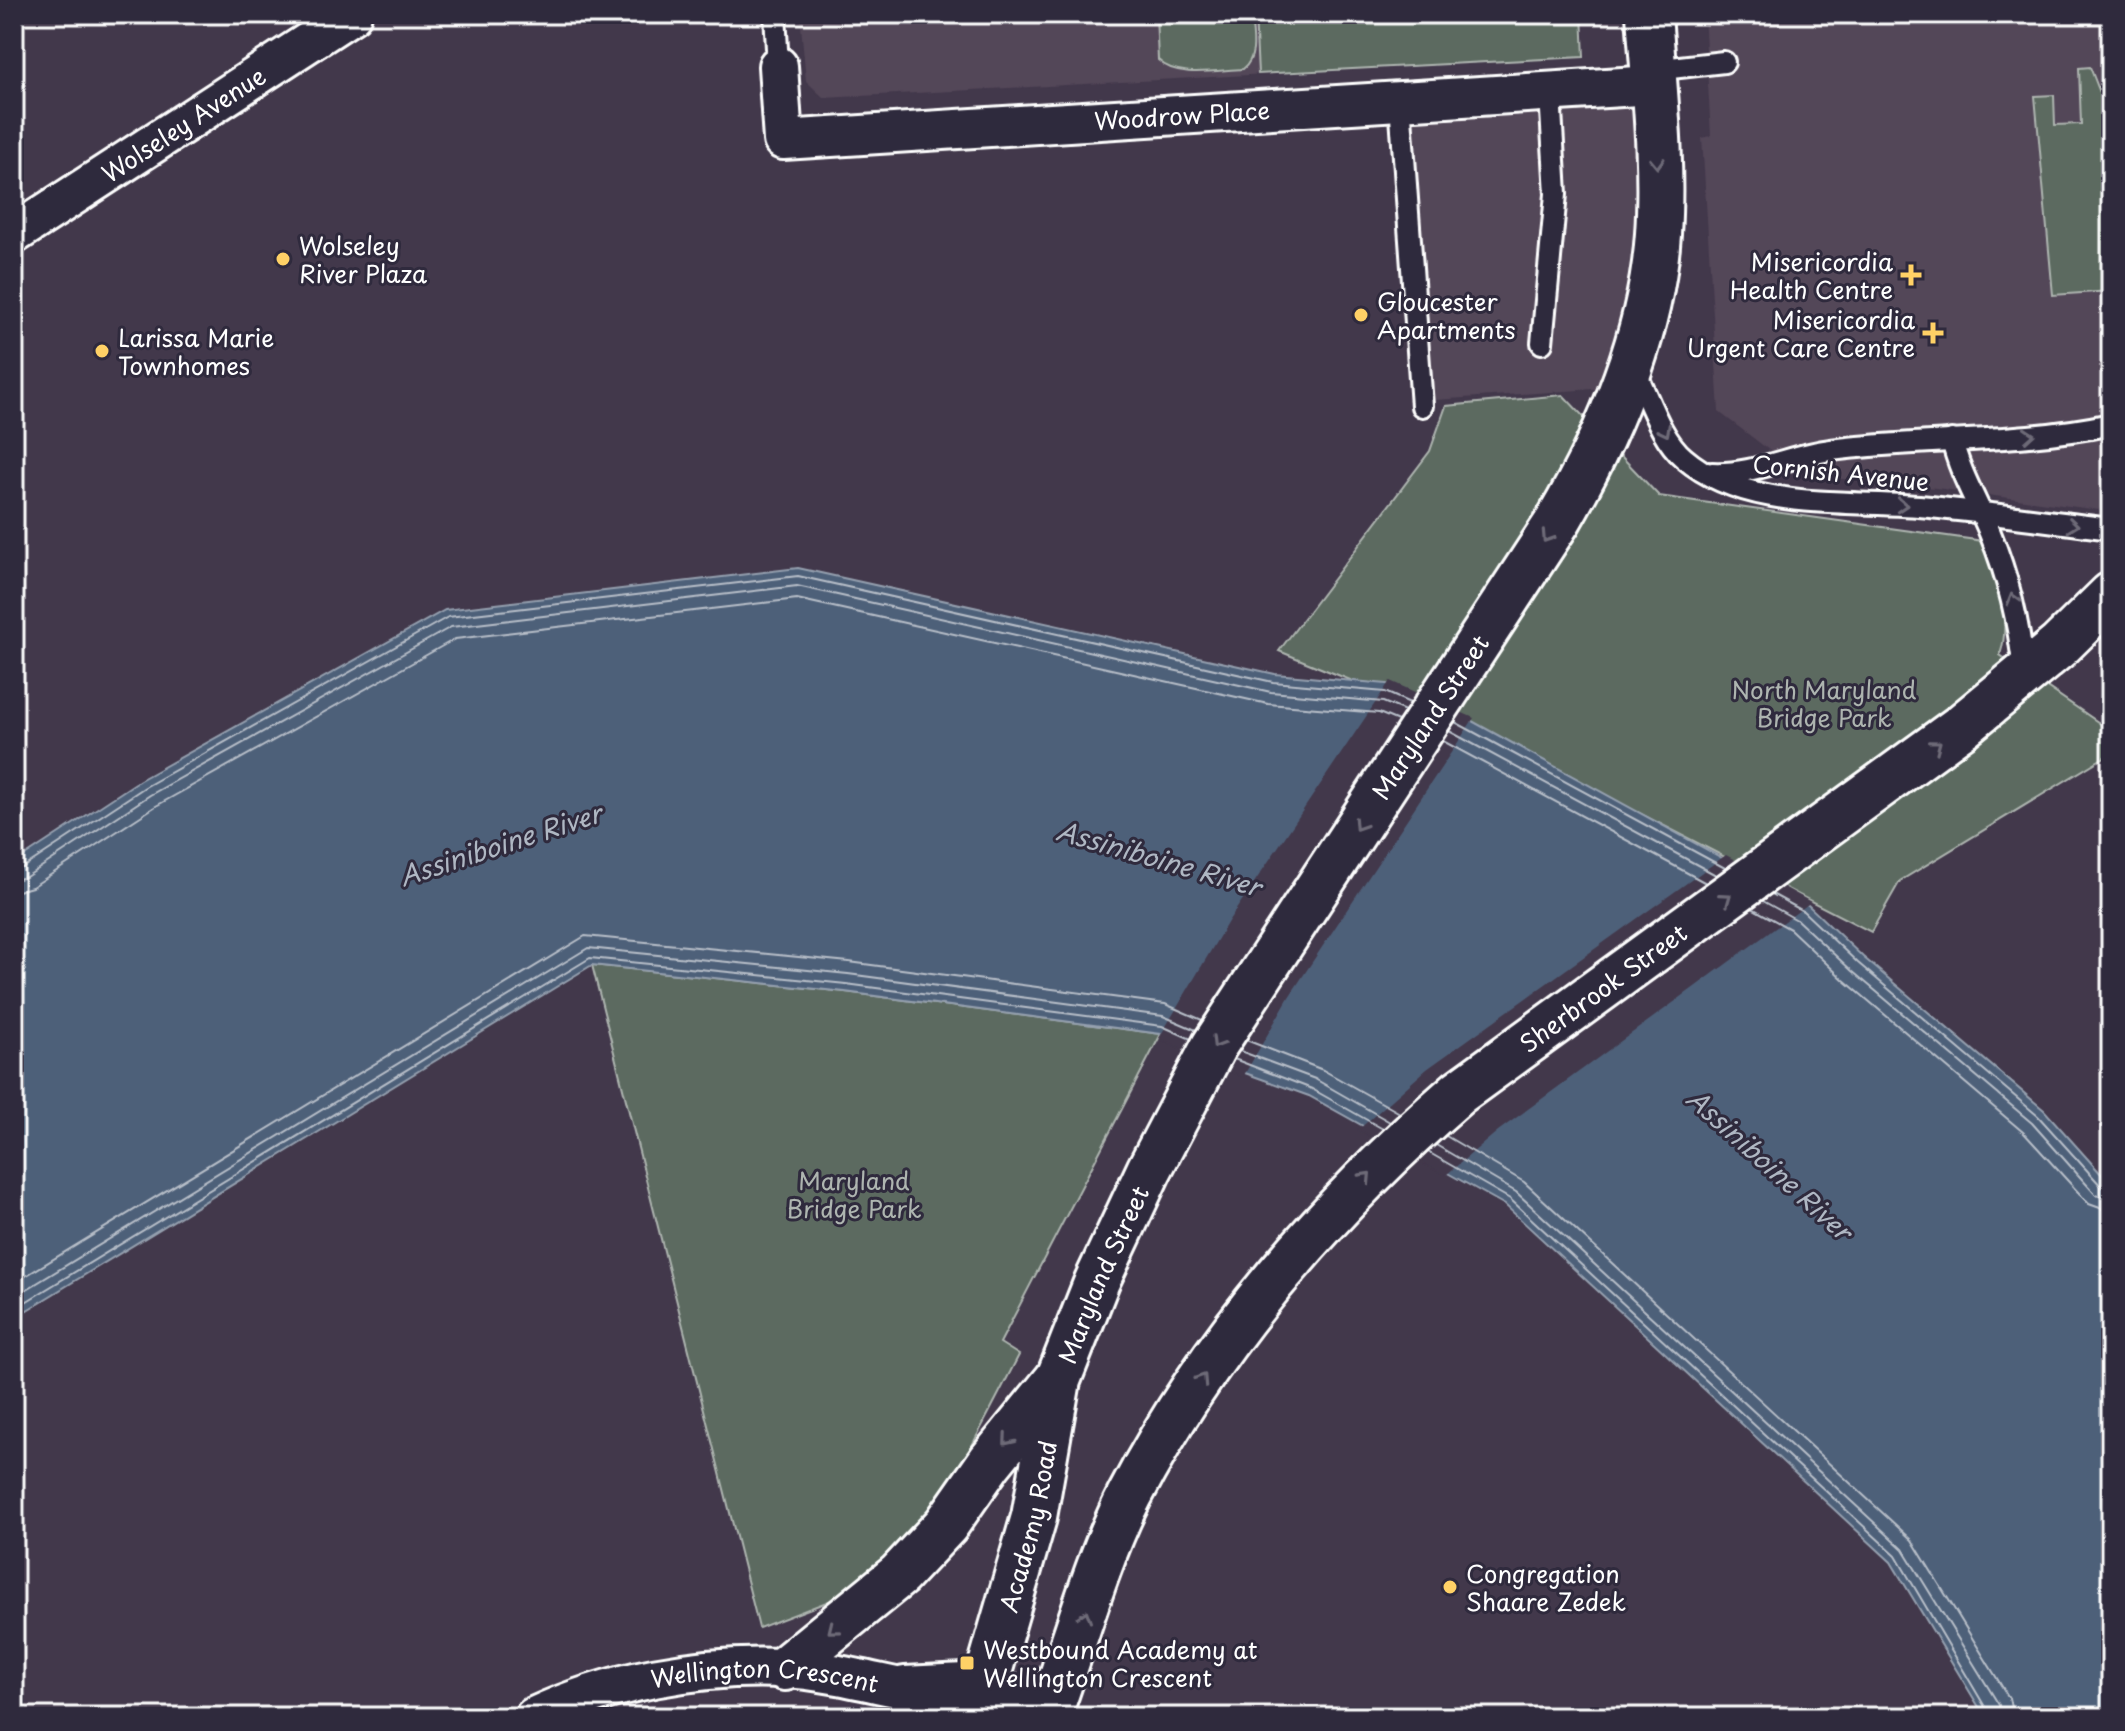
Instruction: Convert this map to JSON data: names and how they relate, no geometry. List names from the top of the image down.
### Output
{
  "streets": {
    "main road": [
      "Maryland Street",
      "Sherbrook Street",
      "Academy Road",
      "Wellington Crescent"
    ],
    "street": ["Woodrow Place", "Wolseley Avenue"],
    "lane": ["Cornish Avenue"]
  },
  "crossings": [
    ["Woodrow Place", "Maryland Street"],
    ["Cornish Avenue", "Maryland Street"],
    ["Maryland Street", "Academy Road"],
    ["Sherbrook Street", "Wellington Crescent"],
    ["Academy Road", "Wellington Crescent"]
  ],
  "one_way": ["Cornish Avenue", "Maryland Street", "Sherbrook Street"],
  "water": ["Assiniboine River"],
  "parks": ["North Maryland Bridge Park", "Maryland Bridge Park"],
  "places": {
    "other": [
      "Wolseley River Plaza",
      "Gloucester Apartments",
      "Larissa Marie Townhomes",
      "Congregation Shaare Zedek"
    ],
    "health": ["Misericordia Health Centre", "Misericordia Urgent Care Centre"],
    "transit": ["Westbound Academy at Wellington Crescent"]
  }
}
